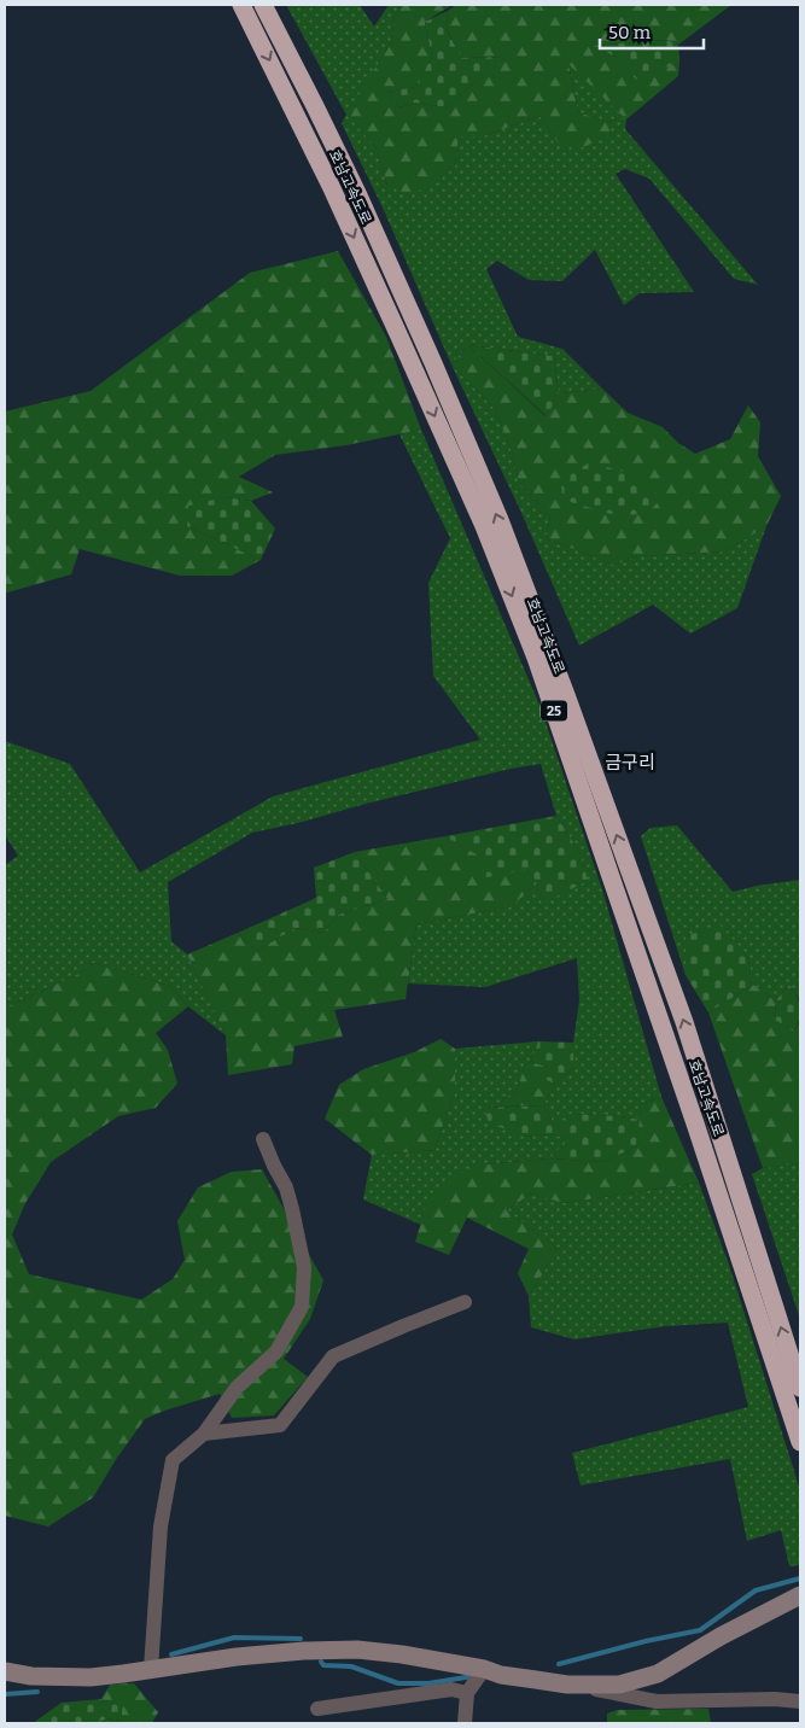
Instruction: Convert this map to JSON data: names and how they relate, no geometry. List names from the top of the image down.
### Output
{
  "streets": {
    "highway": ["호남고속도로", "25"]
  },
  "districts": ["금구리"],
  "scale_bar": "50 m"
}
